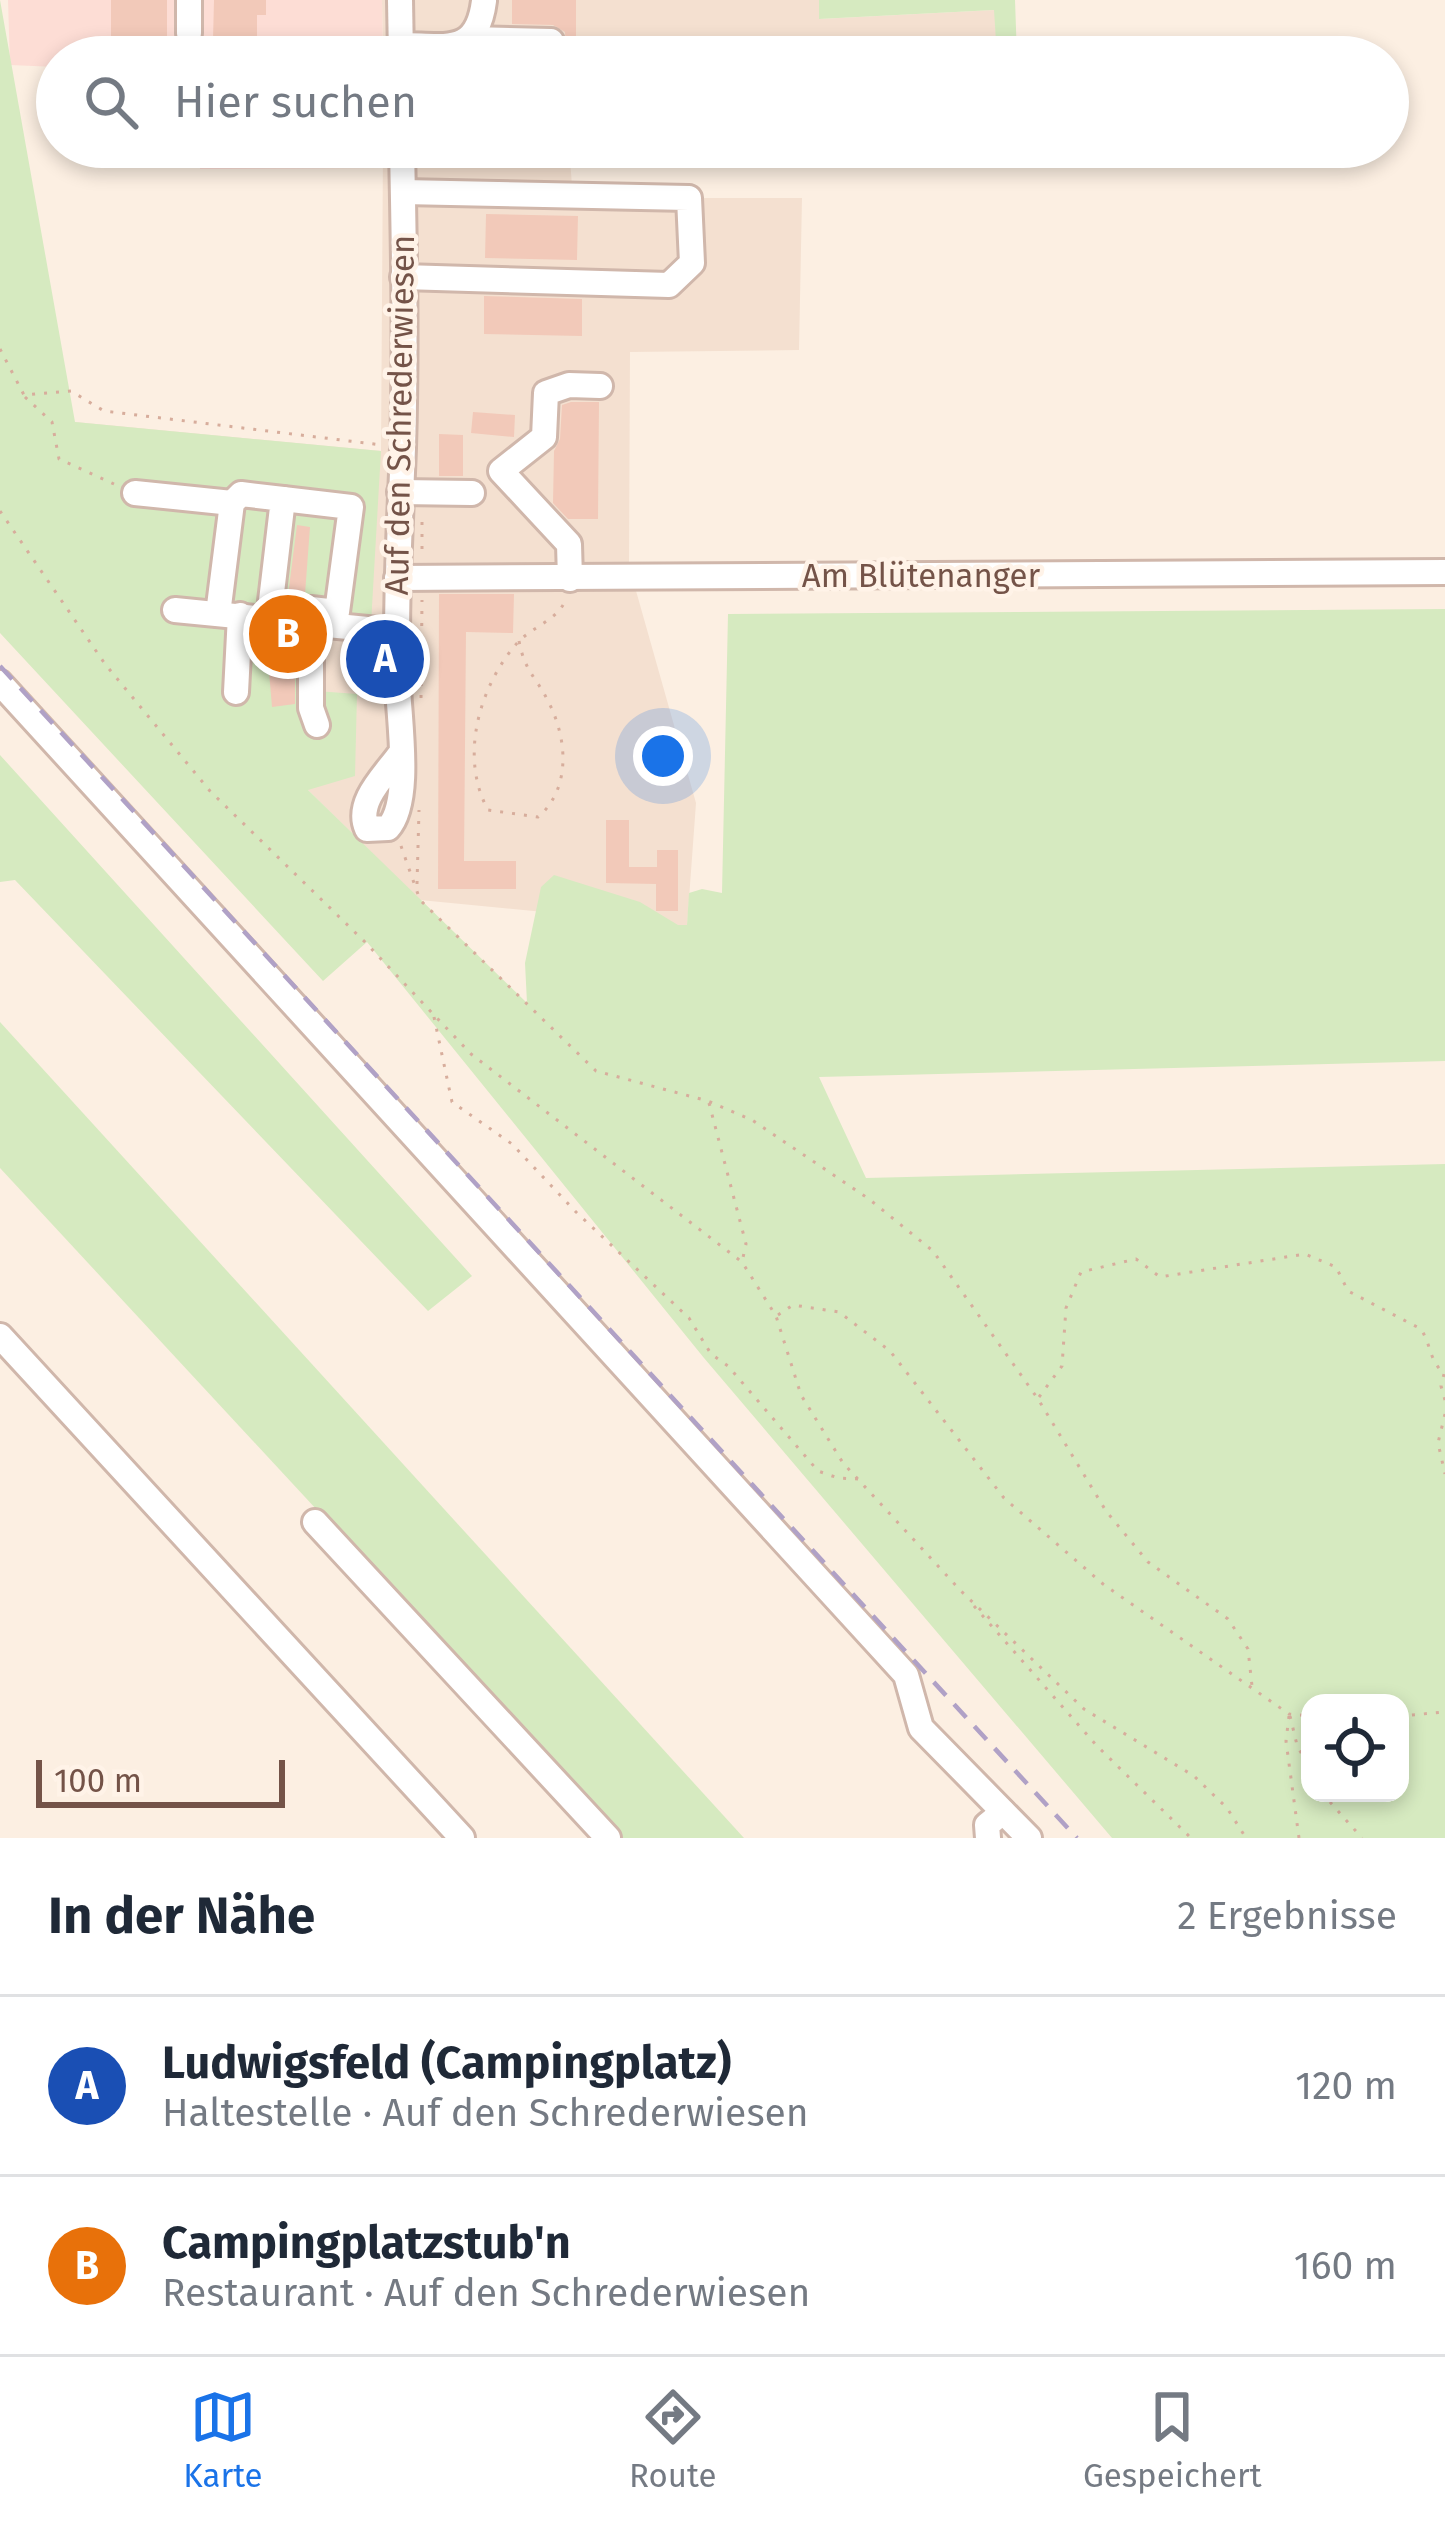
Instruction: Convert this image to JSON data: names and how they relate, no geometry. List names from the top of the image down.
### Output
{
  "streets": {
    "street": ["Auf den Schrederwiesen", "Am Blütenanger"]
  },
  "crossings": [
    ["Auf den Schrederwiesen", "Am Blütenanger"]
  ],
  "scale_bar": "100 m",
  "page": {
    "search": "Hier suchen",
    "pins": ["B", "A"],
    "scale": "100 m",
    "heading": ["In der Nähe", "2 Ergebnisse"],
    "list": [
      {
        "mark": "A",
        "name": "Ludwigsfeld (Campingplatz)",
        "note": "Haltestelle · Auf den Schrederwiesen",
        "value": "120 m"
      },
      {
        "mark": "B",
        "name": "Campingplatzstub'n",
        "note": "Restaurant · Auf den Schrederwiesen",
        "value": "160 m"
      }
    ],
    "nav": ["Karte", "Route", "Gespeichert"]
  }
}
